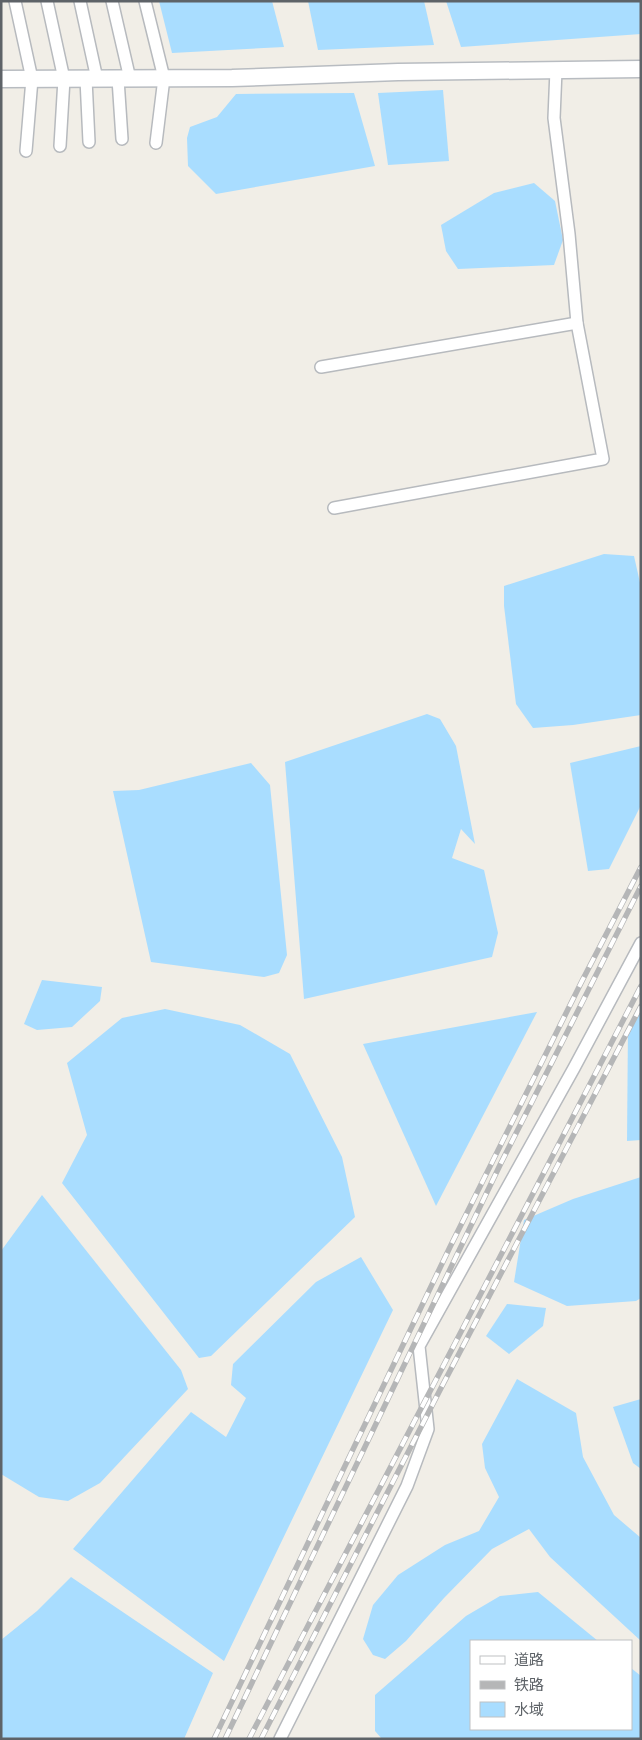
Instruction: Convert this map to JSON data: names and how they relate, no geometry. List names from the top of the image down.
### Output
{
  "legend": ["道路", "铁路", "水域"]
}
